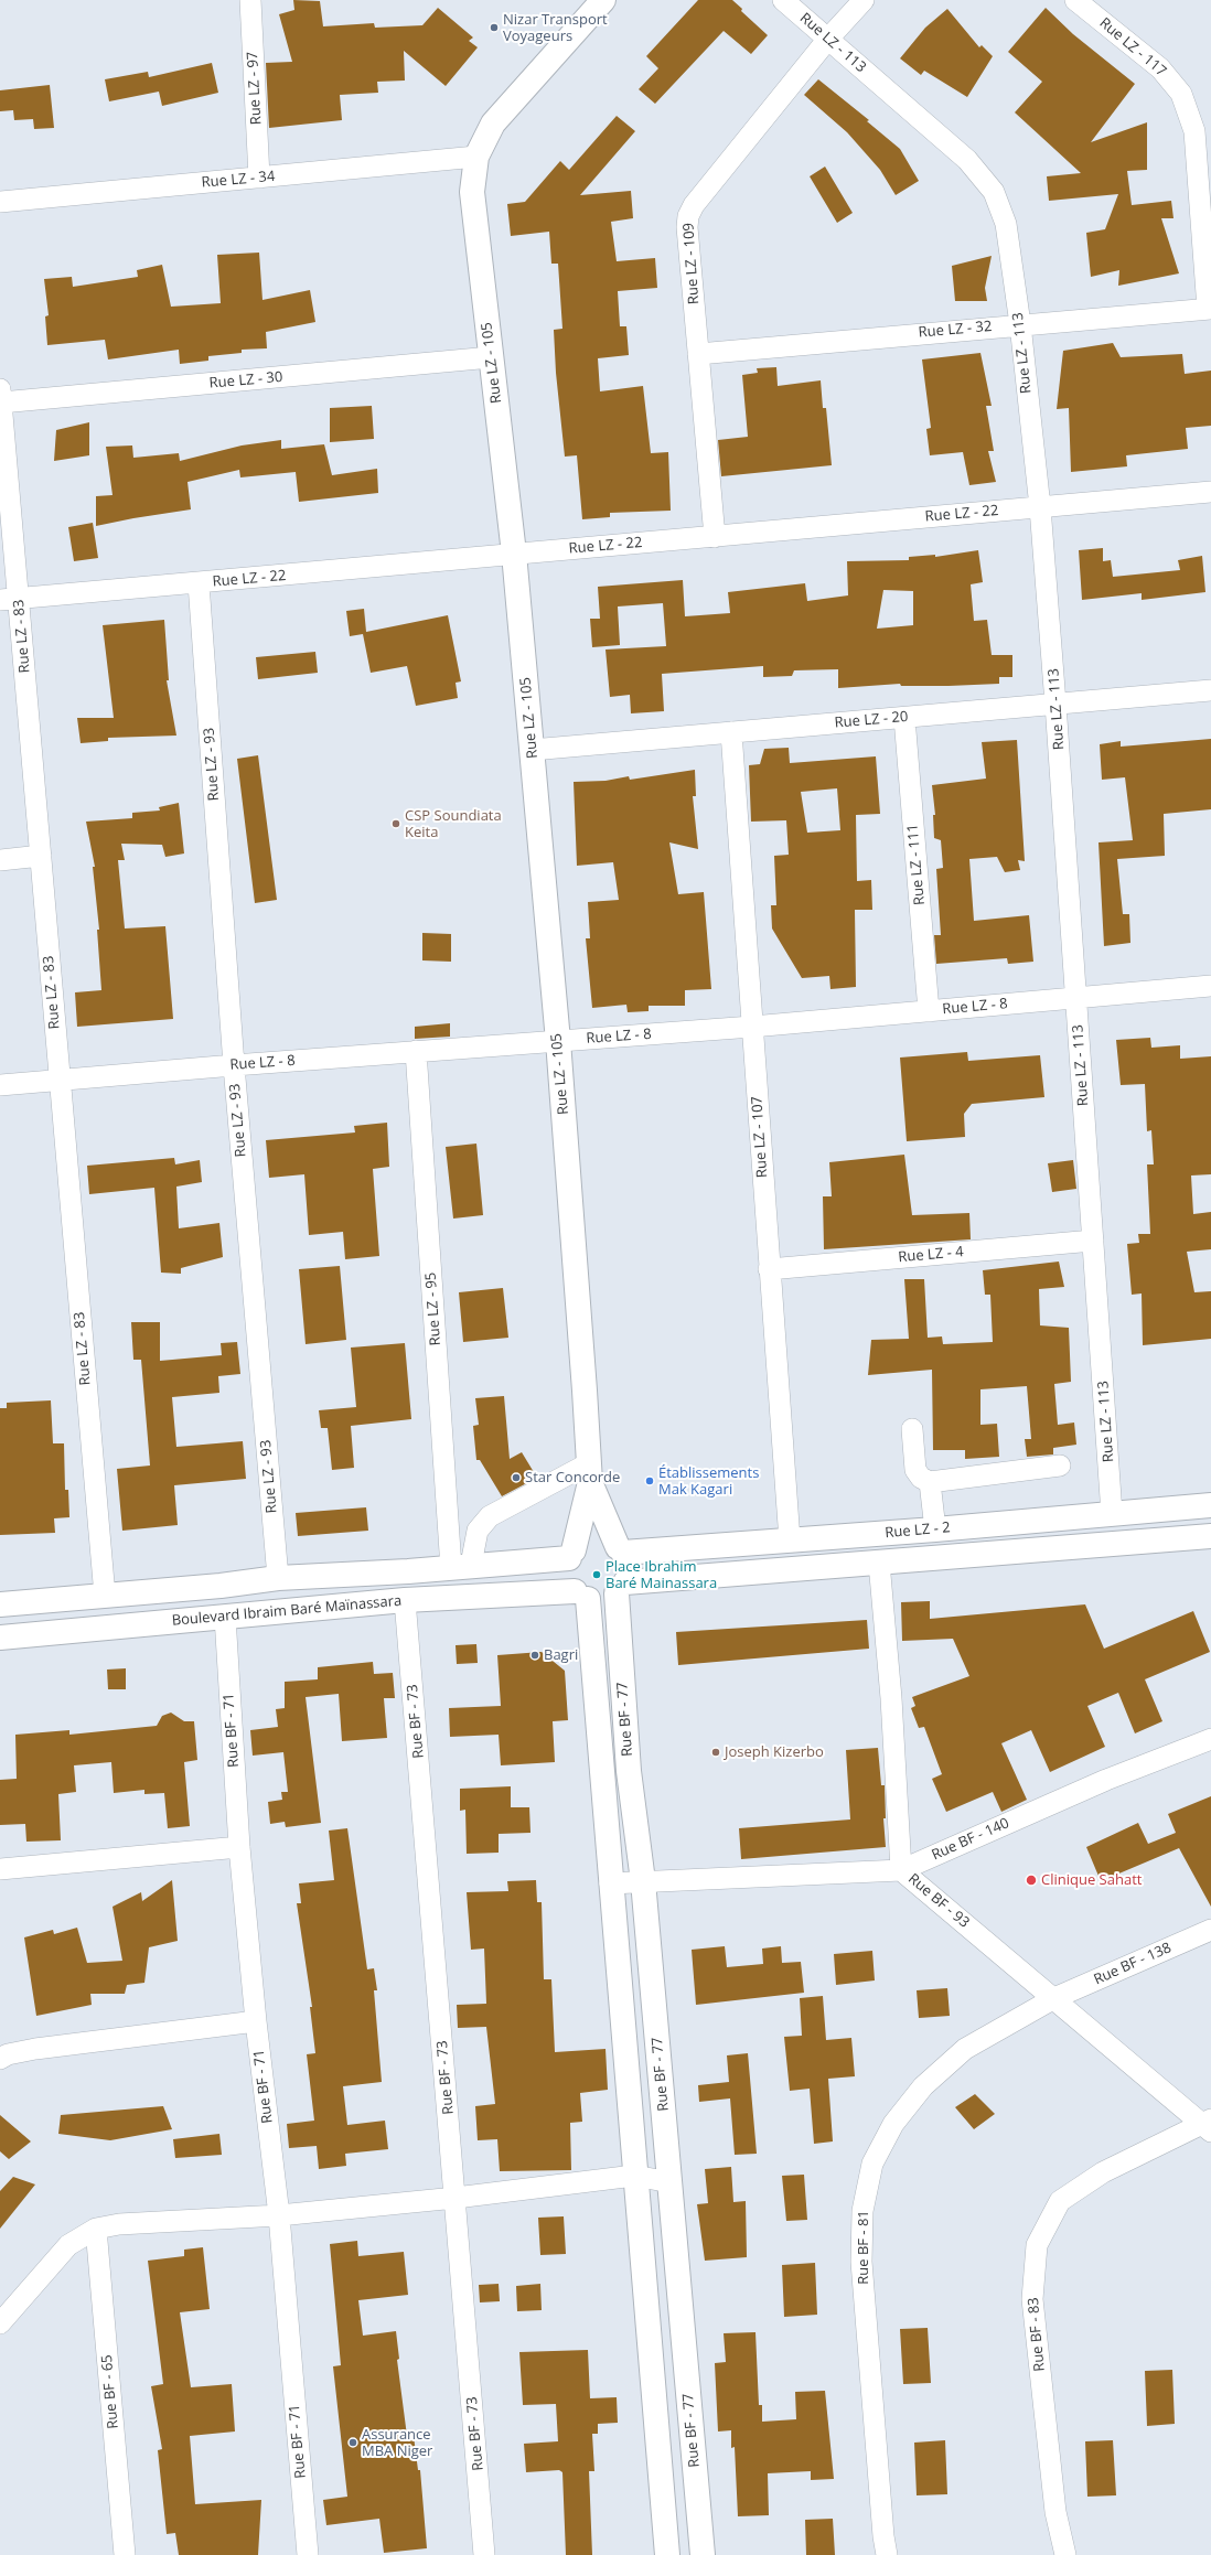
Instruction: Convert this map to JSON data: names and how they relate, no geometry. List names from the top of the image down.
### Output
{
  "streets": {
    "main road": [
      "Rue LZ - 105",
      "Rue LZ - 2",
      "Boulevard Ibraim Baré Maïnassara",
      "Rue BF - 77"
    ],
    "street": [
      "Rue LZ - 113",
      "Rue LZ - 117",
      "Rue LZ - 97",
      "Rue LZ - 34",
      "Rue LZ - 109",
      "Rue LZ - 32",
      "Rue LZ - 30",
      "Rue LZ - 22",
      "Rue LZ - 83",
      "Rue LZ - 20",
      "Rue LZ - 93",
      "Rue LZ - 111",
      "Rue LZ - 8",
      "Rue LZ - 107",
      "Rue LZ - 4",
      "Rue LZ - 95",
      "Rue BF - 73",
      "Rue BF - 71",
      "Rue BF - 140",
      "Rue BF - 93",
      "Rue BF - 138",
      "Rue BF - 81",
      "Rue BF - 83",
      "Rue BF - 65"
    ]
  },
  "crossings": [
    ["Rue LZ - 113", "Rue LZ - 109"],
    ["Rue LZ - 113", "Rue LZ - 32"],
    ["Rue LZ - 113", "Rue LZ - 22"],
    ["Rue LZ - 113", "Rue LZ - 20"],
    ["Rue LZ - 113", "Rue LZ - 8"],
    ["Rue LZ - 113", "Rue LZ - 4"],
    ["Rue LZ - 113", "Rue LZ - 2"],
    ["Rue LZ - 117", "Rue LZ - 32"],
    ["Rue LZ - 97", "Rue LZ - 34"],
    ["Rue LZ - 34", "Rue LZ - 105"],
    ["Rue LZ - 109", "Rue LZ - 32"],
    ["Rue LZ - 109", "Rue LZ - 22"],
    ["Rue LZ - 105", "Rue LZ - 30"],
    ["Rue LZ - 105", "Rue LZ - 22"],
    ["Rue LZ - 105", "Rue LZ - 20"],
    ["Rue LZ - 105", "Rue LZ - 8"],
    ["Rue LZ - 105", "Rue LZ - 2"],
    ["Rue LZ - 105", "Boulevard Ibraim Baré Maïnassara"],
    ["Rue LZ - 105", "Rue BF - 77"],
    ["Rue LZ - 30", "Rue LZ - 83"],
    ["Rue LZ - 22", "Rue LZ - 83"],
    ["Rue LZ - 22", "Rue LZ - 93"],
    ["Rue LZ - 83", "Rue LZ - 8"],
    ["Rue LZ - 83", "Boulevard Ibraim Baré Maïnassara"],
    ["Rue LZ - 20", "Rue LZ - 111"],
    ["Rue LZ - 20", "Rue LZ - 107"],
    ["Rue LZ - 93", "Rue LZ - 8"],
    ["Rue LZ - 93", "Boulevard Ibraim Baré Maïnassara"],
    ["Rue LZ - 111", "Rue LZ - 8"],
    ["Rue LZ - 8", "Rue LZ - 107"],
    ["Rue LZ - 8", "Rue LZ - 95"],
    ["Rue LZ - 107", "Rue LZ - 4"],
    ["Rue LZ - 107", "Rue LZ - 2"],
    ["Rue LZ - 95", "Boulevard Ibraim Baré Maïnassara"],
    ["Rue LZ - 2", "Boulevard Ibraim Baré Maïnassara"],
    ["Rue LZ - 2", "Rue BF - 77"],
    ["Rue LZ - 2", "Rue BF - 93"],
    ["Boulevard Ibraim Baré Maïnassara", "Rue BF - 77"],
    ["Boulevard Ibraim Baré Maïnassara", "Rue BF - 73"],
    ["Boulevard Ibraim Baré Maïnassara", "Rue BF - 71"],
    ["Rue BF - 77", "Rue BF - 140"],
    ["Rue BF - 140", "Rue BF - 93"],
    ["Rue BF - 93", "Rue BF - 138"],
    ["Rue BF - 93", "Rue BF - 81"],
    ["Rue BF - 93", "Rue BF - 83"],
    ["Rue BF - 138", "Rue BF - 81"]
  ],
  "places": [
    "Nizar Transport Voyageurs",
    "CSP Soundiata Keita",
    "Star Concorde",
    "Établissements Mak Kagari",
    "Place Ibrahim Baré Mainassara",
    "Bagri",
    "Joseph Kizerbo",
    "Clinique Sahatt",
    "Assurance MBA Niger"
  ]
}
